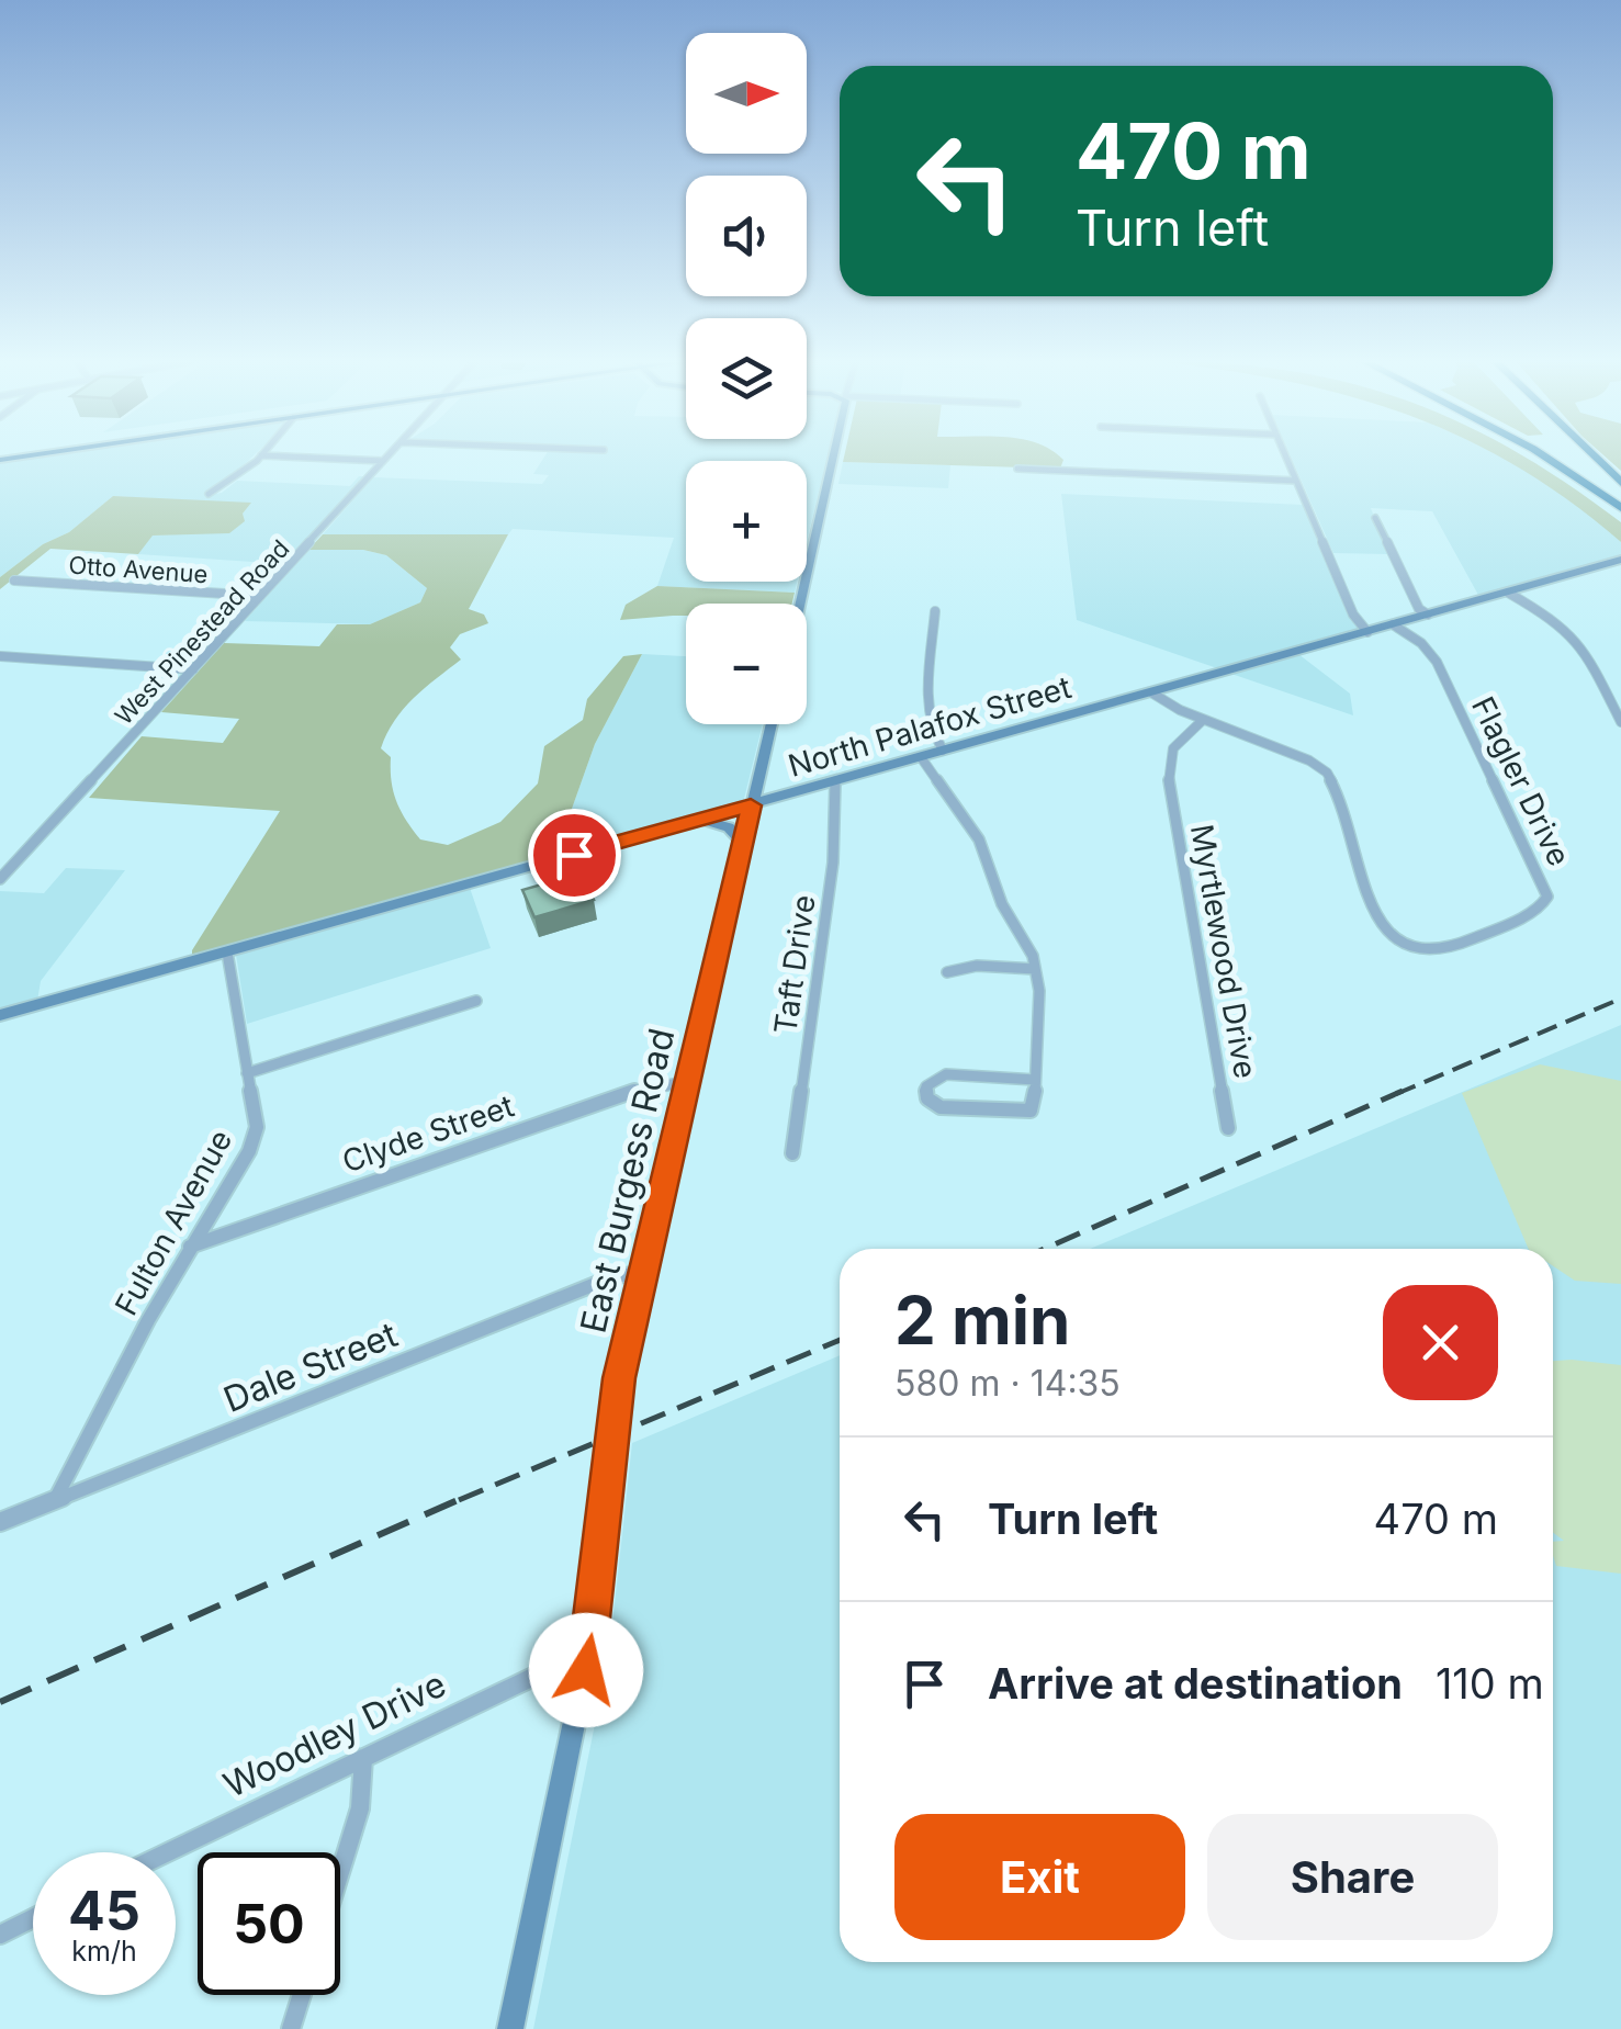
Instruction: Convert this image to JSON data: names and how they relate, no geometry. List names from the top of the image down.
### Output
{
  "streets": {
    "main road": ["North Palafox Street", "East Burgess Road"],
    "street": [
      "Otto Avenue",
      "West Pinestead Road",
      "Flagler Drive",
      "Myrtlewood Drive",
      "Taft Drive",
      "Clyde Street",
      "Fulton Avenue",
      "Dale Street",
      "Woodley Drive"
    ]
  },
  "crossings": [
    ["Otto Avenue", "West Pinestead Road"],
    ["North Palafox Street", "Flagler Drive"],
    ["North Palafox Street", "Taft Drive"],
    ["North Palafox Street", "East Burgess Road"],
    ["North Palafox Street", "Fulton Avenue"],
    ["Flagler Drive", "Myrtlewood Drive"],
    ["Clyde Street", "East Burgess Road"],
    ["Clyde Street", "Fulton Avenue"],
    ["East Burgess Road", "Dale Street"],
    ["East Burgess Road", "Woodley Drive"],
    ["Fulton Avenue", "Dale Street"]
  ],
  "north": "right",
  "page": {
    "map_buttons": ["+", "−"],
    "turn": ["470 m", "Turn left"],
    "heading": ["2 min", "580 m · 14:35"],
    "list": [
      {
        "name": "Turn left",
        "value": "470 m"
      },
      {
        "name": "Arrive at destination",
        "value": "110 m"
      }
    ],
    "buttons": ["Exit", "Share"],
    "speed": "45 km/h",
    "limit": "50"
  }
}
